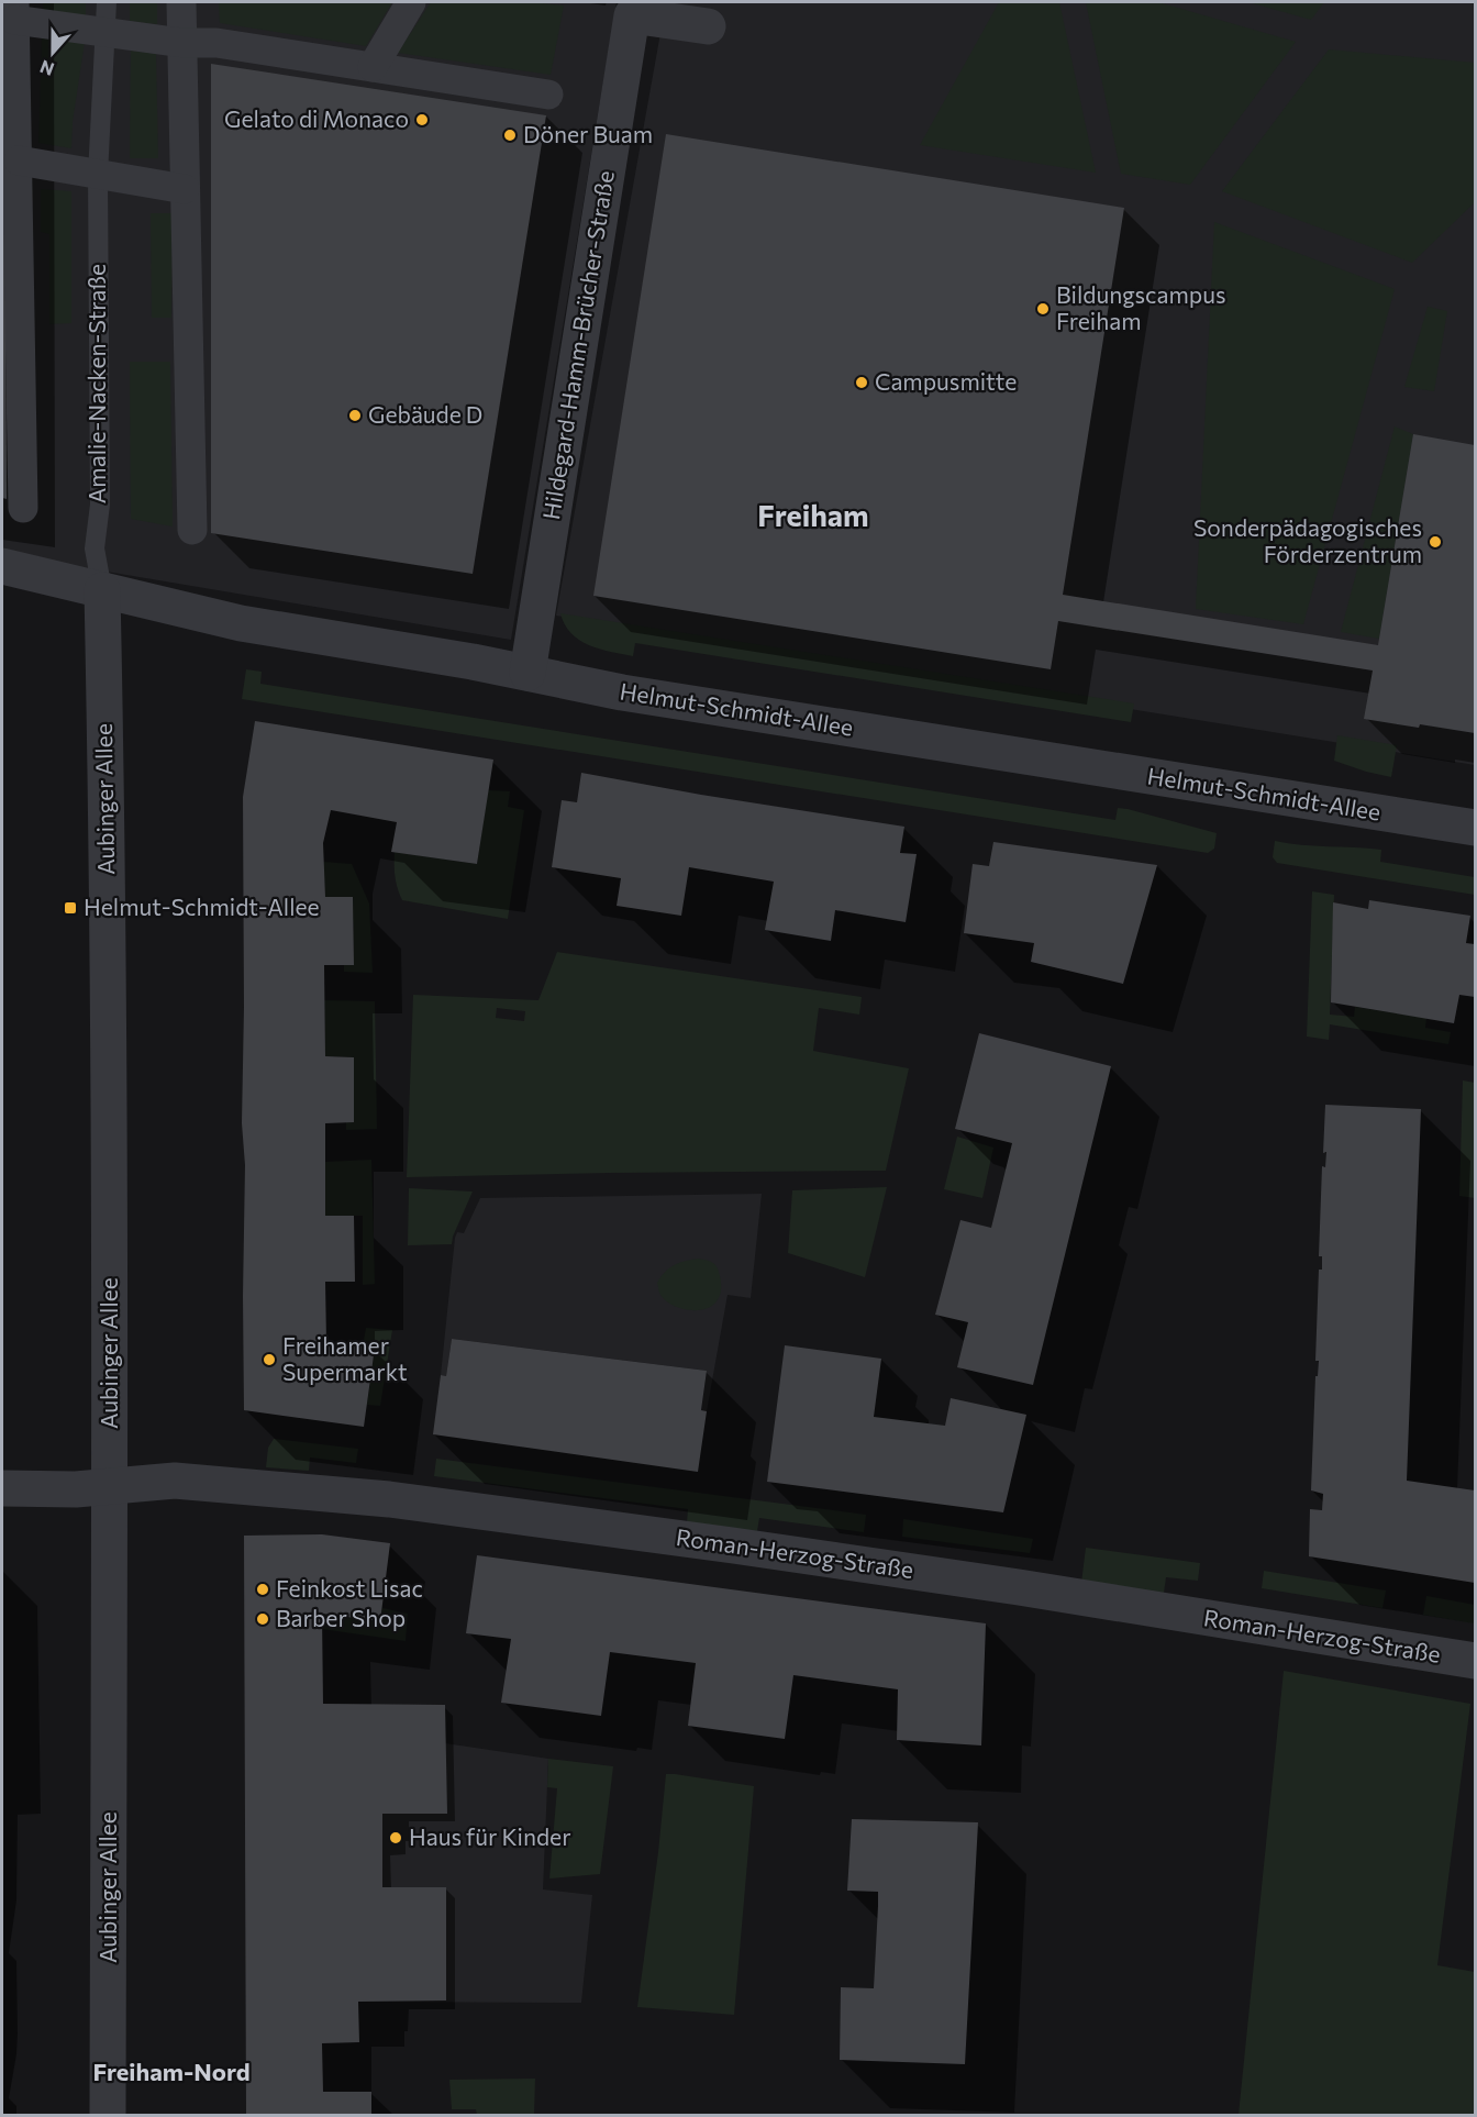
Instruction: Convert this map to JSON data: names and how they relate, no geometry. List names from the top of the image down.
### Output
{
  "streets": {
    "street": [
      "Hildegard-Hamm-Brücher-Straße",
      "Helmut-Schmidt-Allee",
      "Aubinger Allee",
      "Roman-Herzog-Straße"
    ],
    "lane": ["Amalie-Nacken-Straße"]
  },
  "crossings": [
    ["Hildegard-Hamm-Brücher-Straße", "Helmut-Schmidt-Allee"],
    ["Amalie-Nacken-Straße", "Helmut-Schmidt-Allee"],
    ["Amalie-Nacken-Straße", "Aubinger Allee"],
    ["Helmut-Schmidt-Allee", "Aubinger Allee"],
    ["Aubinger Allee", "Roman-Herzog-Straße"]
  ],
  "districts": ["Freiham", "Freiham-Nord"],
  "places": {
    "other": [
      "Gelato di Monaco",
      "Döner Buam",
      "Bildungscampus Freiham",
      "Campusmitte",
      "Gebäude D",
      "Sonderpädagogisches Förderzentrum",
      "Freihamer Supermarkt",
      "Feinkost Lisac",
      "Barber Shop",
      "Haus für Kinder"
    ],
    "transit": ["Helmut-Schmidt-Allee"]
  },
  "north": "bottom"
}
